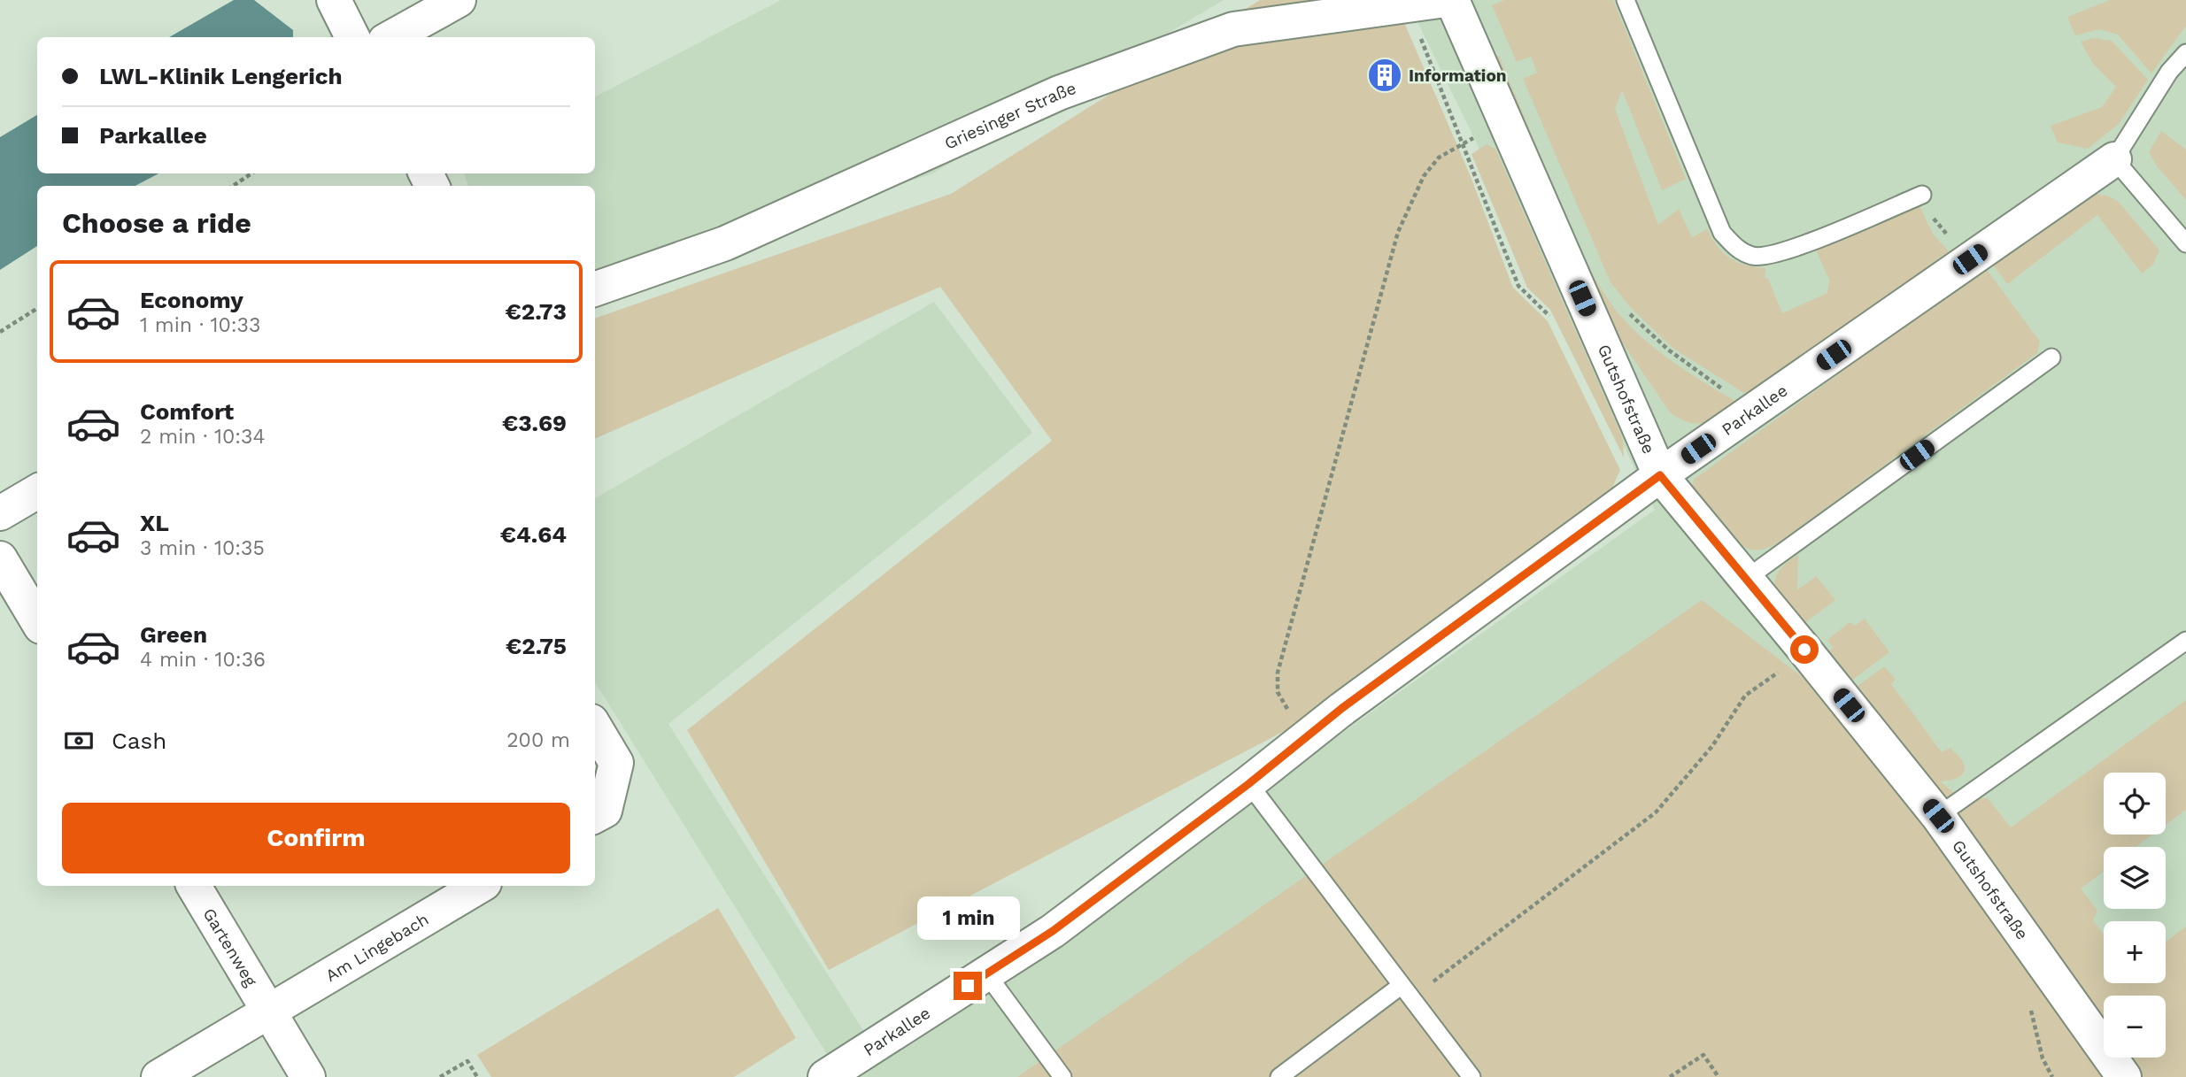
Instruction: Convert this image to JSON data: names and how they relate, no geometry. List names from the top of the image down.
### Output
{
  "streets": {
    "street": [
      "Griesinger Straße",
      "Gutshofstraße",
      "Parkallee",
      "Gartenweg",
      "Am Lingebach"
    ]
  },
  "crossings": [
    ["Griesinger Straße", "Gutshofstraße"],
    ["Gutshofstraße", "Parkallee"],
    ["Gartenweg", "Am Lingebach"]
  ],
  "places": {
    "building": ["Information"]
  },
  "page": {
    "banner": ["LWL-Klinik Lengerich", "Parkallee"],
    "heading": "Choose a ride",
    "list": [
      {
        "name": "Economy",
        "note": "1 min · 10:33",
        "value": "€2.73"
      },
      {
        "name": "Comfort",
        "note": "2 min · 10:34",
        "value": "€3.69"
      },
      {
        "name": "XL",
        "note": "3 min · 10:35",
        "value": "€4.64"
      },
      {
        "name": "Green",
        "note": "4 min · 10:36",
        "value": "€2.75"
      }
    ],
    "pay": ["Cash", "200 m"],
    "map_buttons": ["+", "−"],
    "buttons": "Confirm",
    "bubble": "1 min"
  }
}
